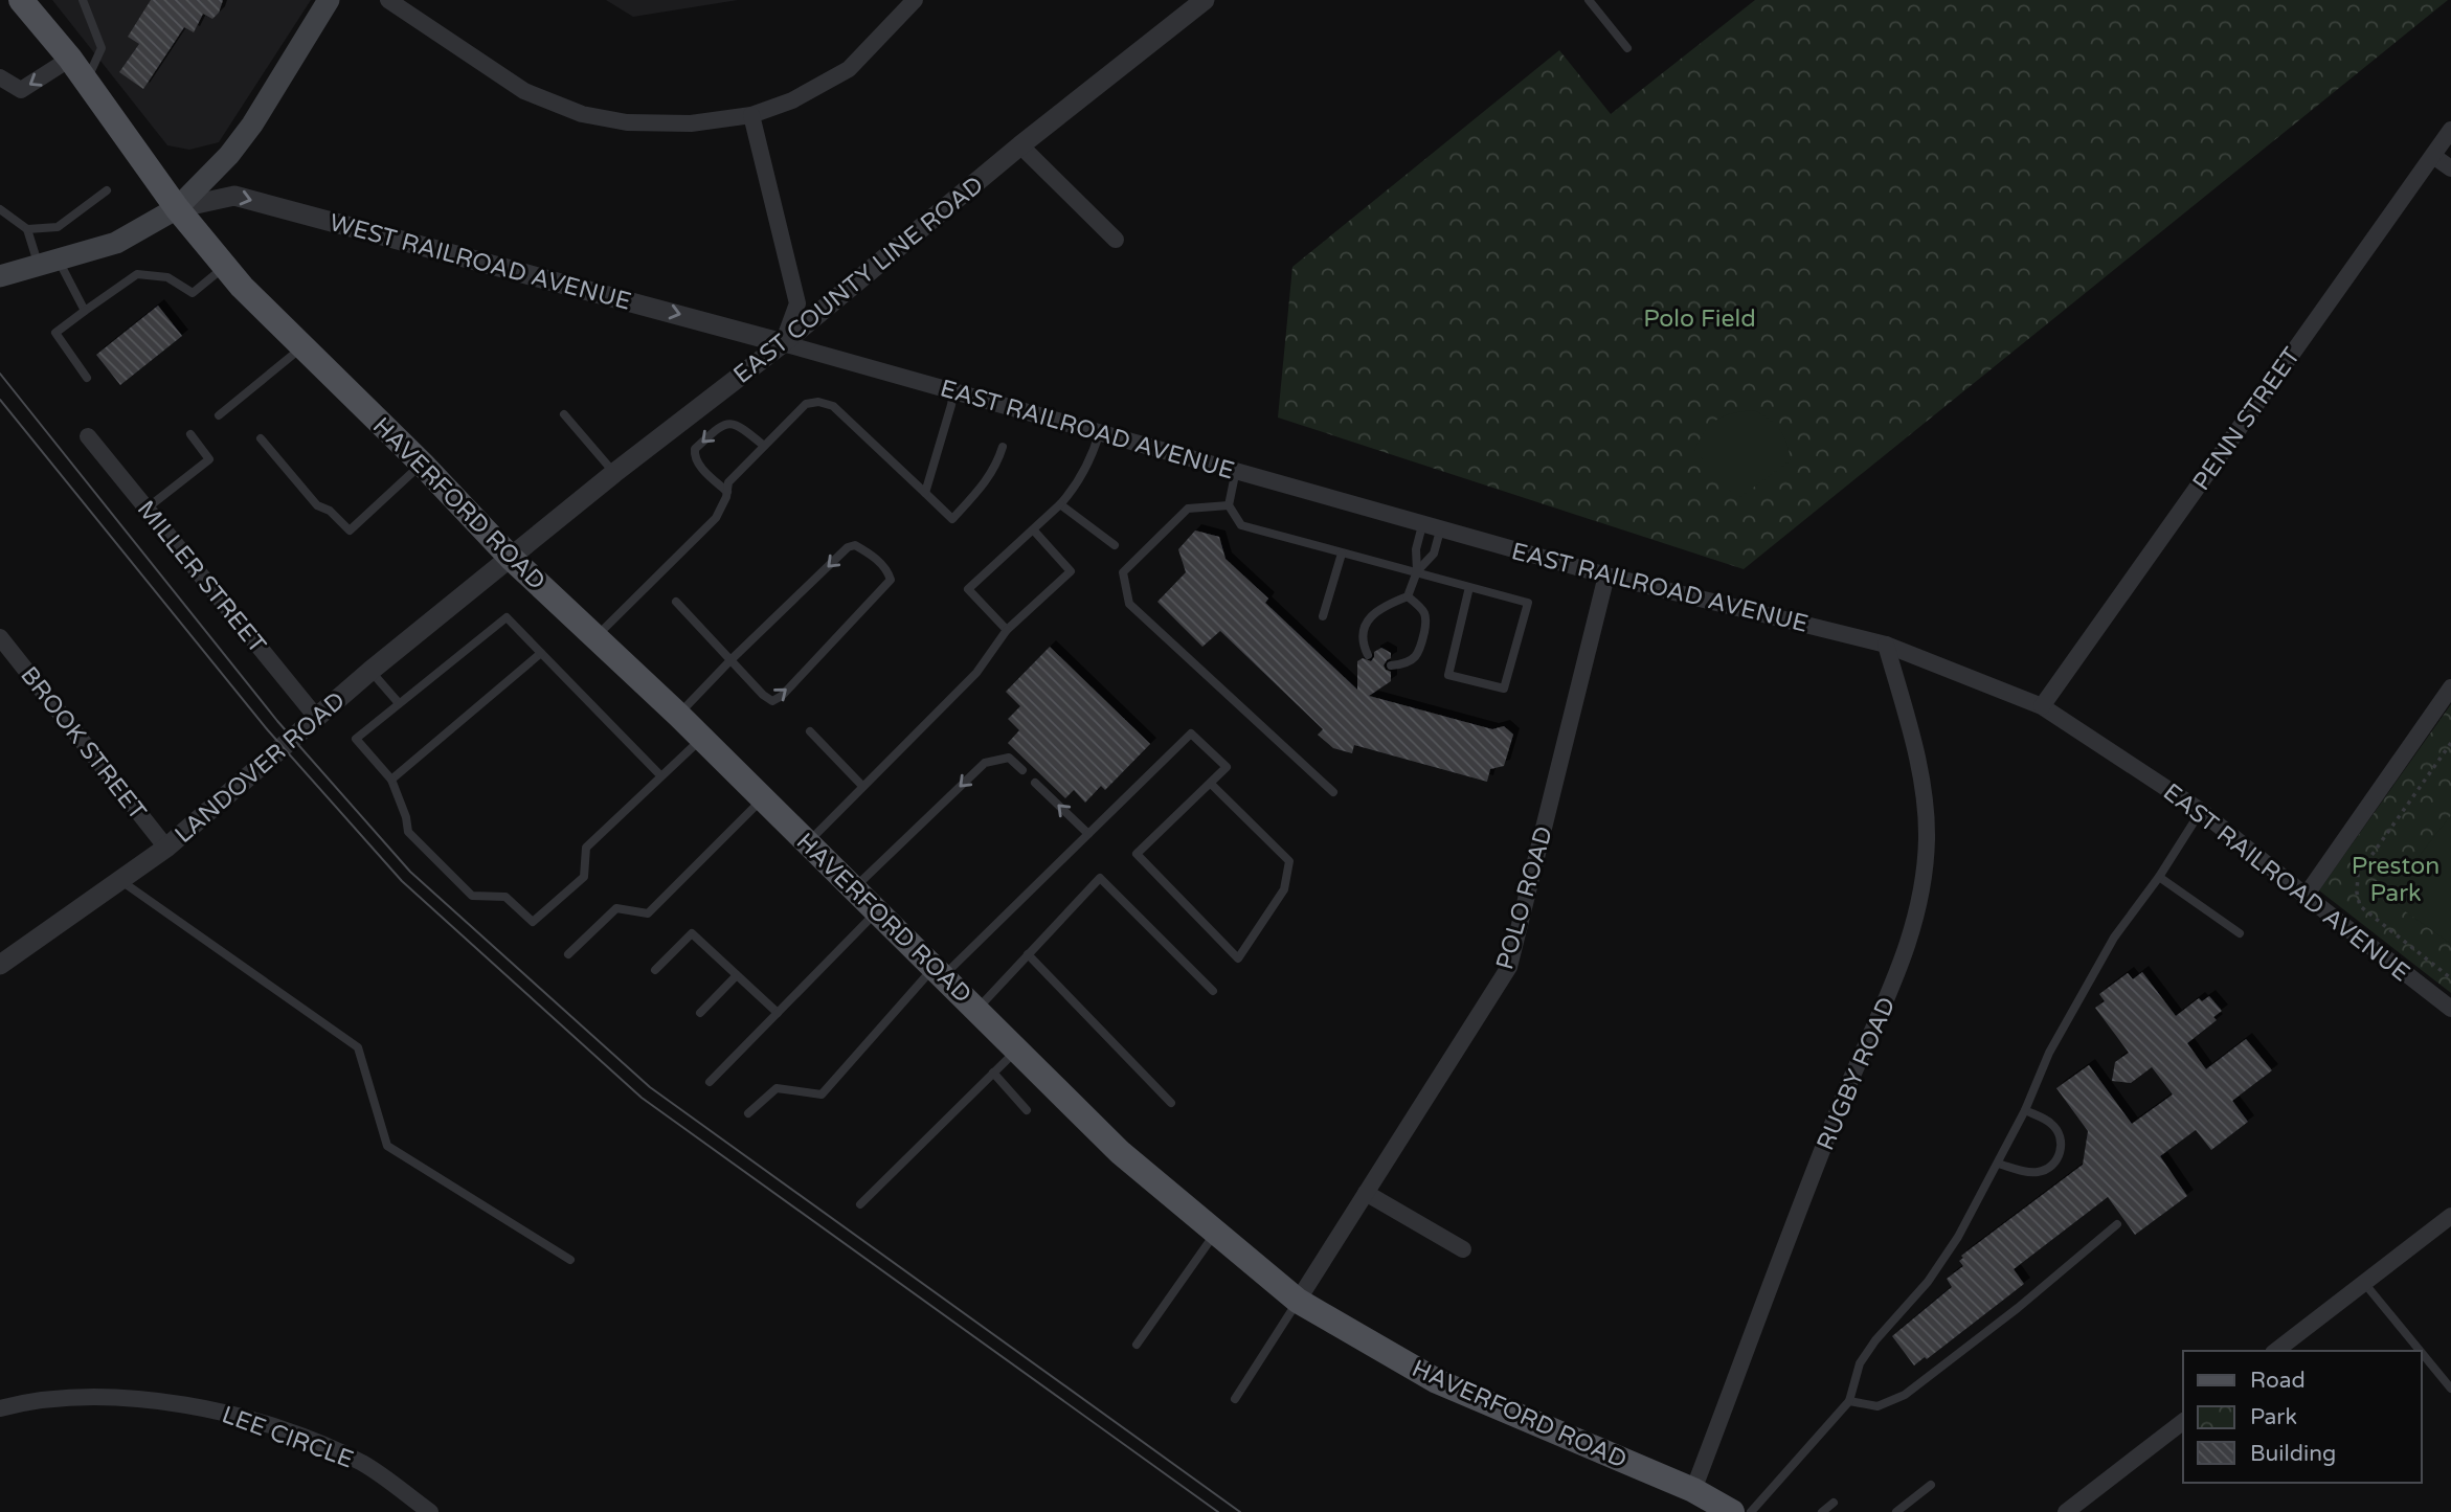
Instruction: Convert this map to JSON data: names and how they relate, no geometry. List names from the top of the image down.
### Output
{
  "streets": {
    "main road": ["HAVERFORD ROAD"],
    "street": [
      "WEST RAILROAD AVENUE",
      "EAST COUNTY LINE ROAD",
      "PENN STREET",
      "EAST RAILROAD AVENUE",
      "MILLER STREET",
      "BROOK STREET",
      "LANDOVER ROAD",
      "POLO ROAD",
      "RUGBY ROAD",
      "LEE CIRCLE"
    ]
  },
  "crossings": [
    ["WEST RAILROAD AVENUE", "EAST COUNTY LINE ROAD"],
    ["WEST RAILROAD AVENUE", "EAST RAILROAD AVENUE"],
    ["WEST RAILROAD AVENUE", "HAVERFORD ROAD"],
    ["EAST COUNTY LINE ROAD", "EAST RAILROAD AVENUE"],
    ["EAST COUNTY LINE ROAD", "HAVERFORD ROAD"],
    ["EAST COUNTY LINE ROAD", "LANDOVER ROAD"],
    ["PENN STREET", "EAST RAILROAD AVENUE"],
    ["EAST RAILROAD AVENUE", "POLO ROAD"],
    ["EAST RAILROAD AVENUE", "RUGBY ROAD"],
    ["HAVERFORD ROAD", "LANDOVER ROAD"],
    ["HAVERFORD ROAD", "POLO ROAD"],
    ["HAVERFORD ROAD", "RUGBY ROAD"],
    ["MILLER STREET", "LANDOVER ROAD"],
    ["BROOK STREET", "LANDOVER ROAD"]
  ],
  "one_way": ["WEST RAILROAD AVENUE"],
  "parks": ["Polo Field", "Preston Park"],
  "legend": ["Road", "Park", "Building"]
}
